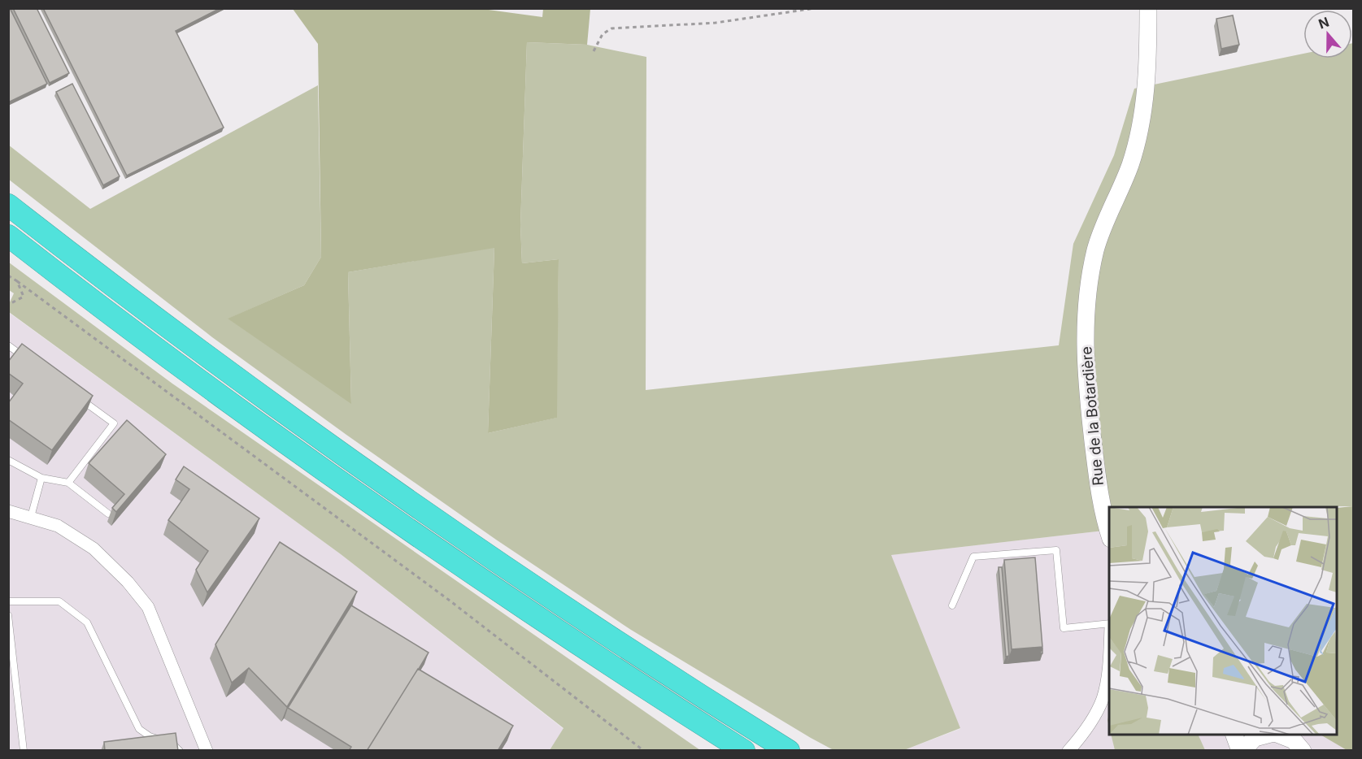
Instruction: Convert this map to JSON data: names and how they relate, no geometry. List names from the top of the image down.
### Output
{
  "streets": {
    "street": ["Rue de la Botardière"]
  },
  "north": "top"
}
